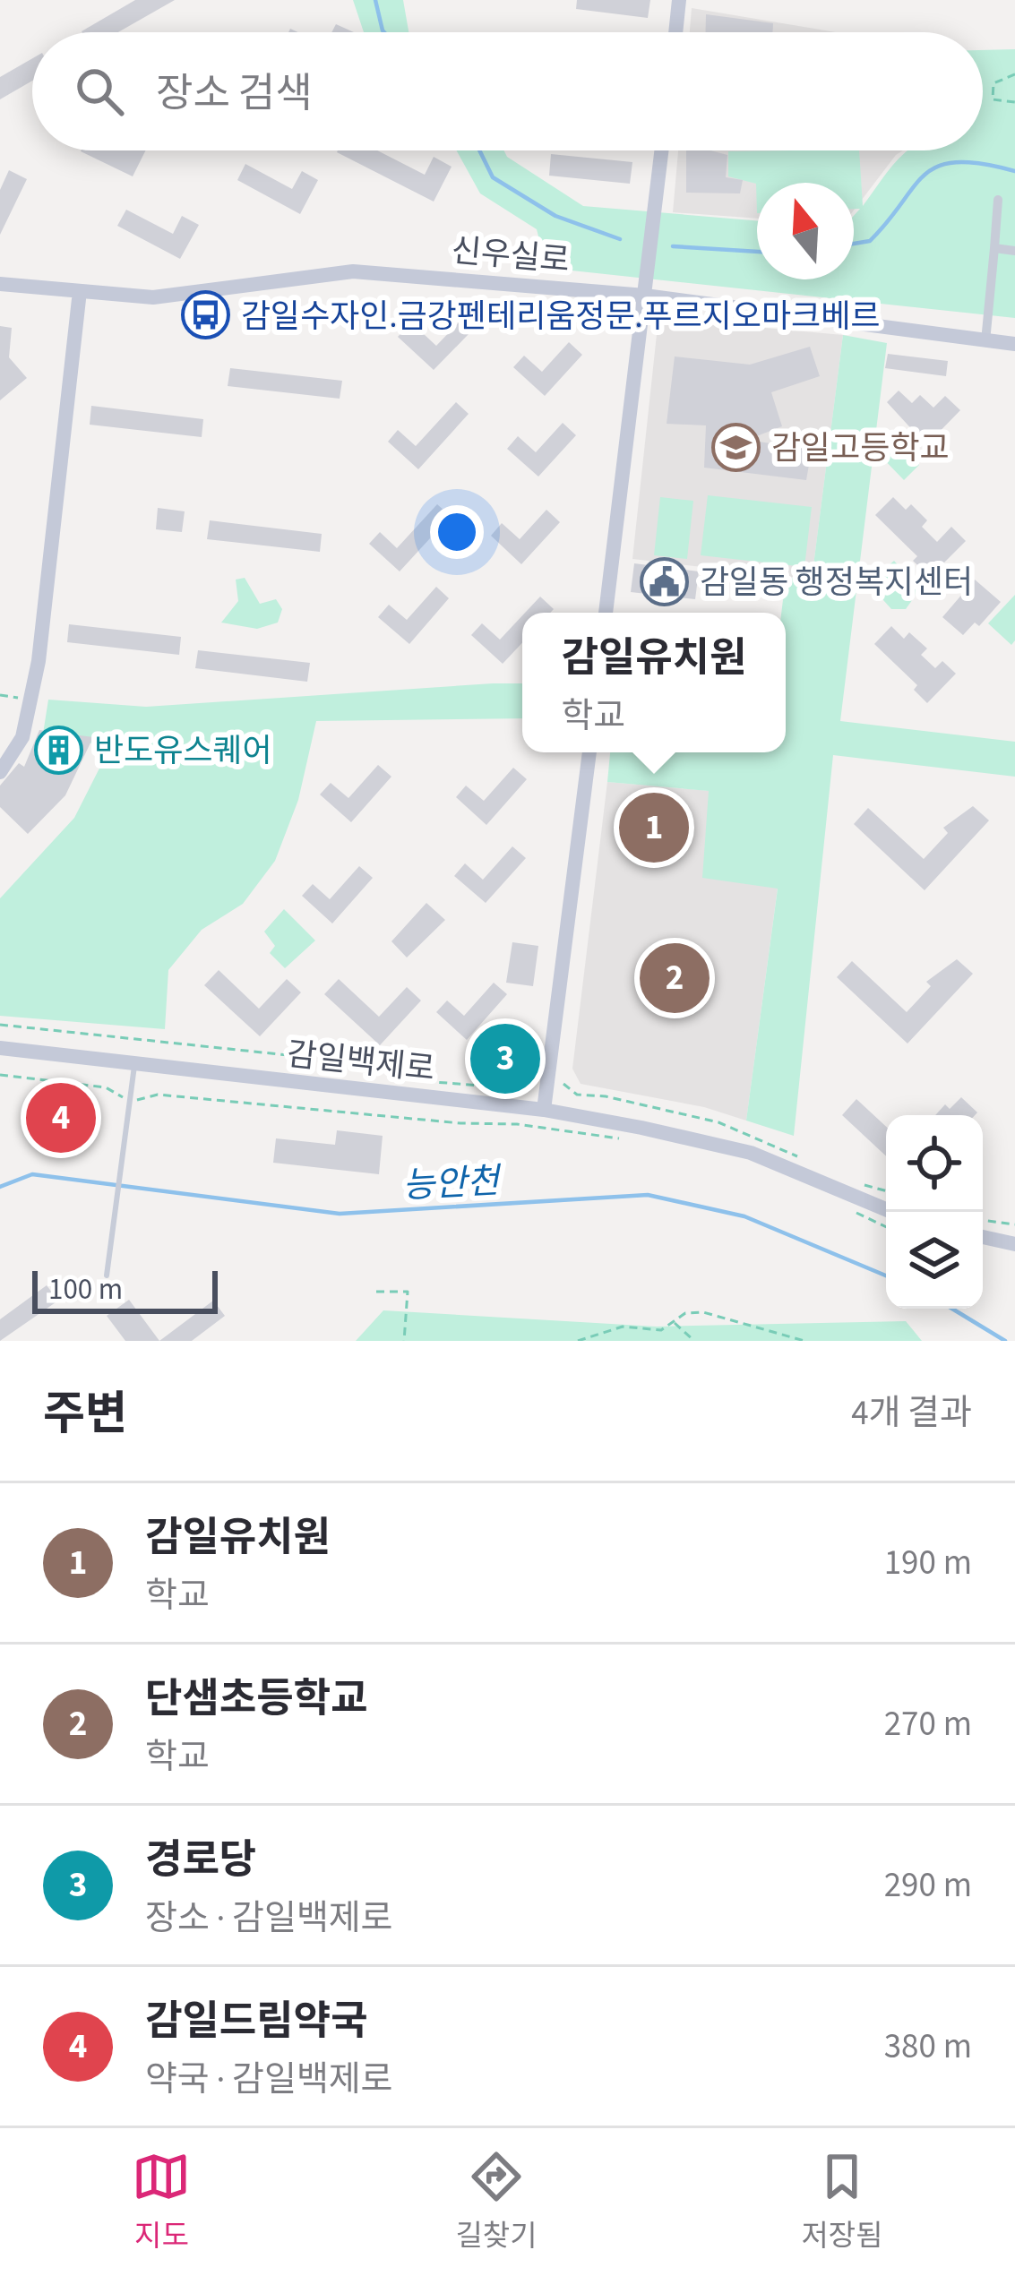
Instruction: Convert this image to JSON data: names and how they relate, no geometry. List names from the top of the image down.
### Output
{
  "streets": {
    "street": ["신우실로", "감일백제로"]
  },
  "water": ["능안천"],
  "places": {
    "bus stop": ["감일수자인.금강펜테리움정문.푸르지오마크베르"],
    "school or university": ["감일고등학교"],
    "public building": ["감일동 행정복지센터"],
    "building": ["반도유스퀘어"]
  },
  "scale_bar": "100 m",
  "north": "top",
  "page": {
    "search": "장소 검색",
    "popup": ["감일유치원", "학교"],
    "pins": [
      "1",
      "2",
      "3",
      "4"
    ],
    "scale": "100 m",
    "heading": ["주변", "4개 결과"],
    "list": [
      {
        "mark": "1",
        "name": "감일유치원",
        "note": "학교",
        "value": "190 m"
      },
      {
        "mark": "2",
        "name": "단샘초등학교",
        "note": "학교",
        "value": "270 m"
      },
      {
        "mark": "3",
        "name": "경로당",
        "note": "장소 · 감일백제로",
        "value": "290 m"
      },
      {
        "mark": "4",
        "name": "감일드림약국",
        "note": "약국 · 감일백제로",
        "value": "380 m"
      }
    ],
    "nav": ["지도", "길찾기", "저장됨"]
  }
}
